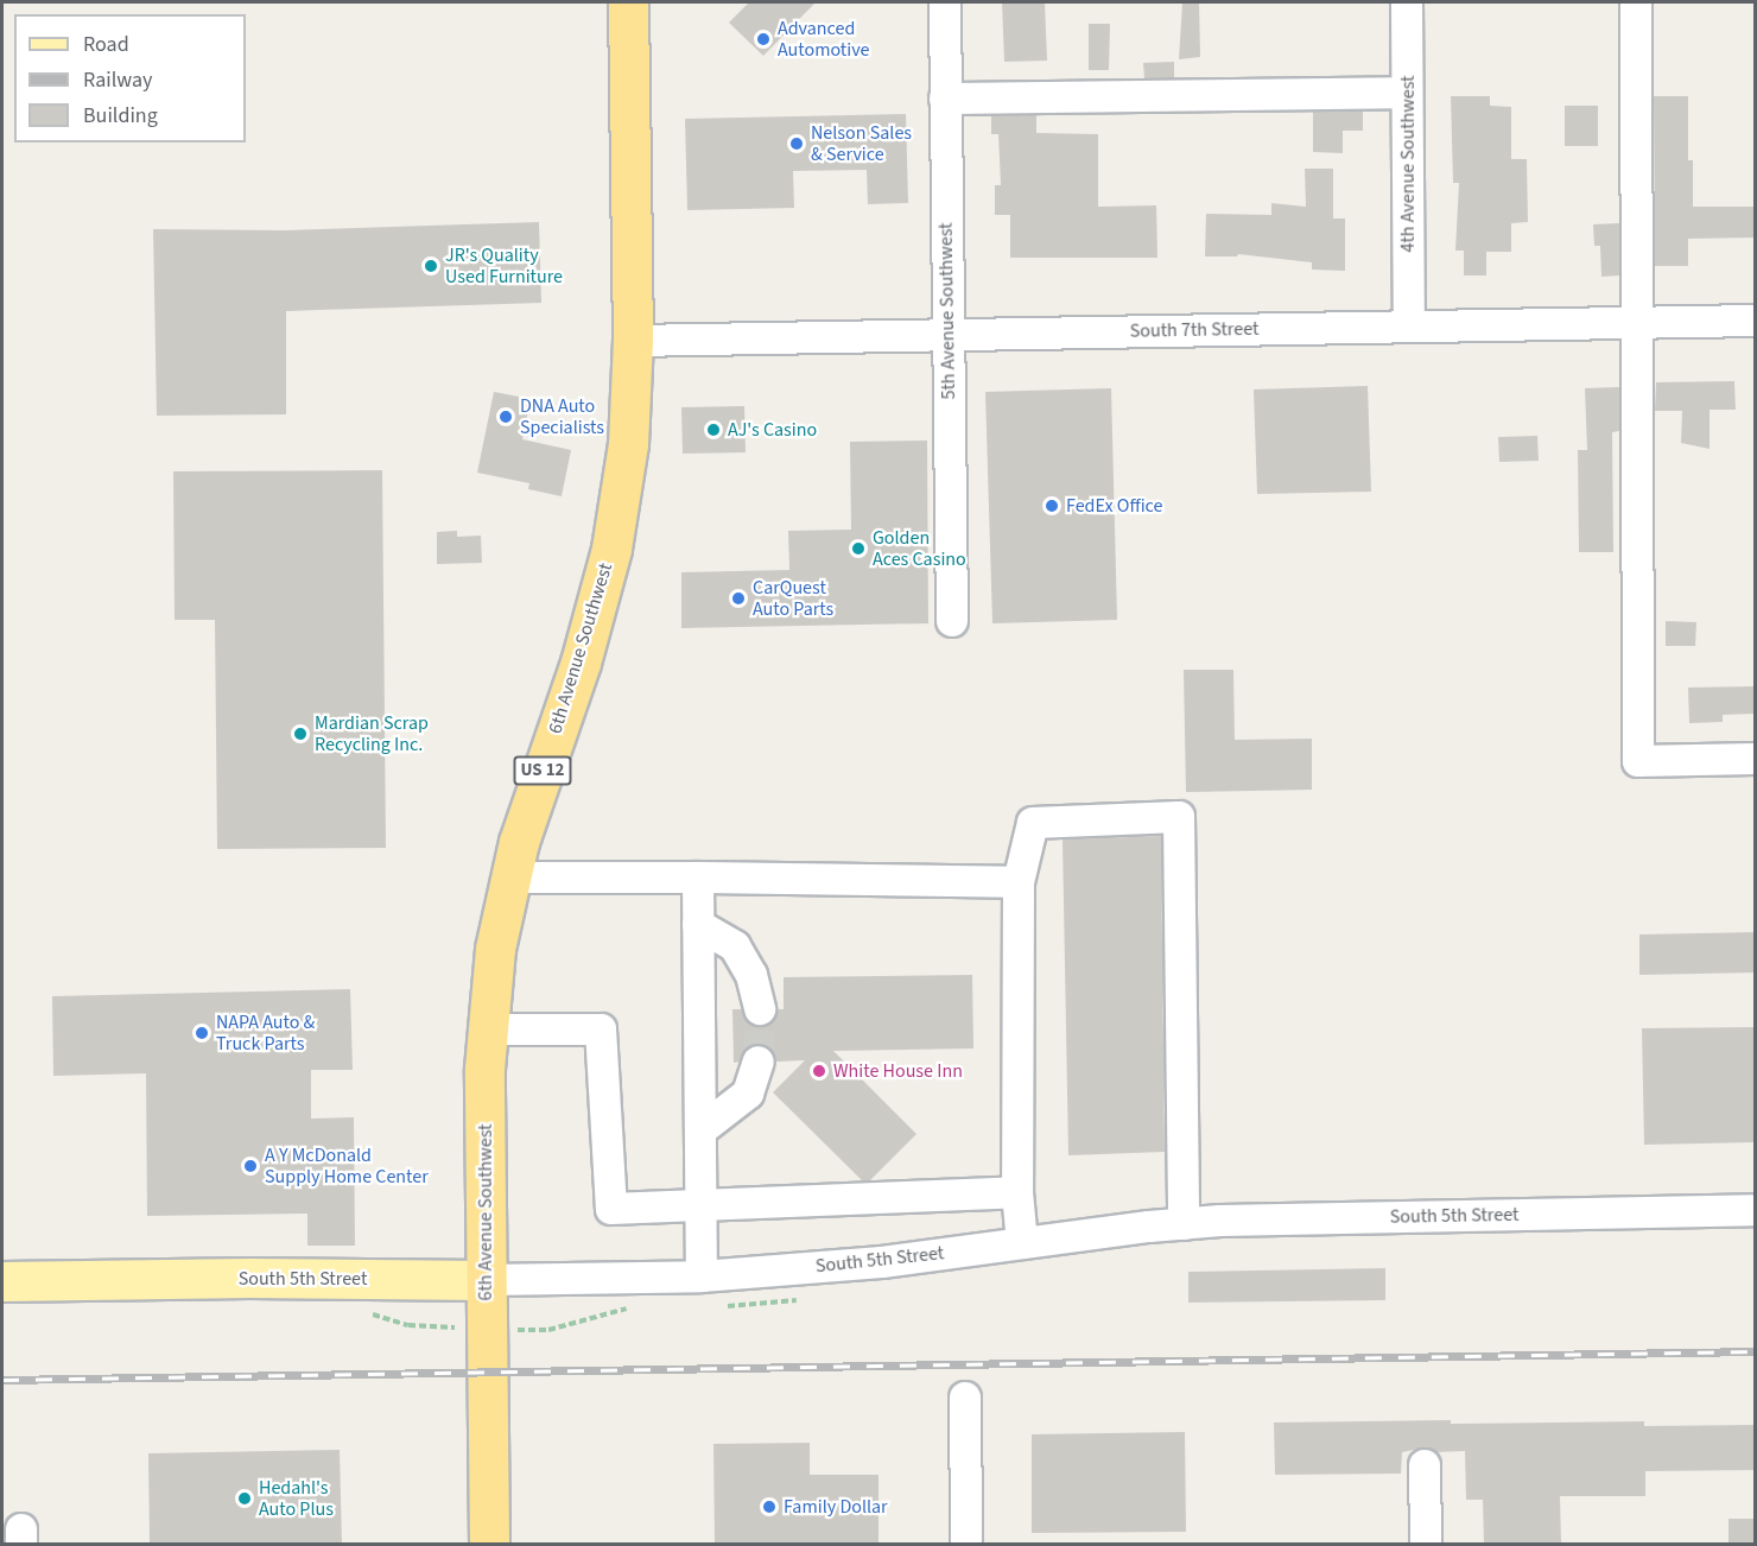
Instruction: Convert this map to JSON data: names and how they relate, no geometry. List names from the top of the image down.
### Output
{
  "streets": {
    "highway": ["6th Avenue Southwest", "US 12"],
    "main road": ["South 5th Street"],
    "street": ["4th Avenue Southwest", "5th Avenue Southwest", "South 7th Street"]
  },
  "crossings": [
    ["4th Avenue Southwest", "South 7th Street"],
    ["5th Avenue Southwest", "South 7th Street"],
    ["South 7th Street", "6th Avenue Southwest"],
    ["6th Avenue Southwest", "South 5th Street"]
  ],
  "places": [
    "Advanced Automotive",
    "Nelson Sales & Service",
    "JR's Quality Used Furniture",
    "DNA Auto Specialists",
    "AJ's Casino",
    "FedEx Office",
    "Golden Aces Casino",
    "CarQuest Auto Parts",
    "Mardian Scrap Recycling Inc.",
    "NAPA Auto & Truck Parts",
    "White House Inn",
    "A Y McDonald Supply Home Center",
    "Hedahl's Auto Plus",
    "Family Dollar"
  ],
  "legend": ["Road", "Railway", "Building"]
}
